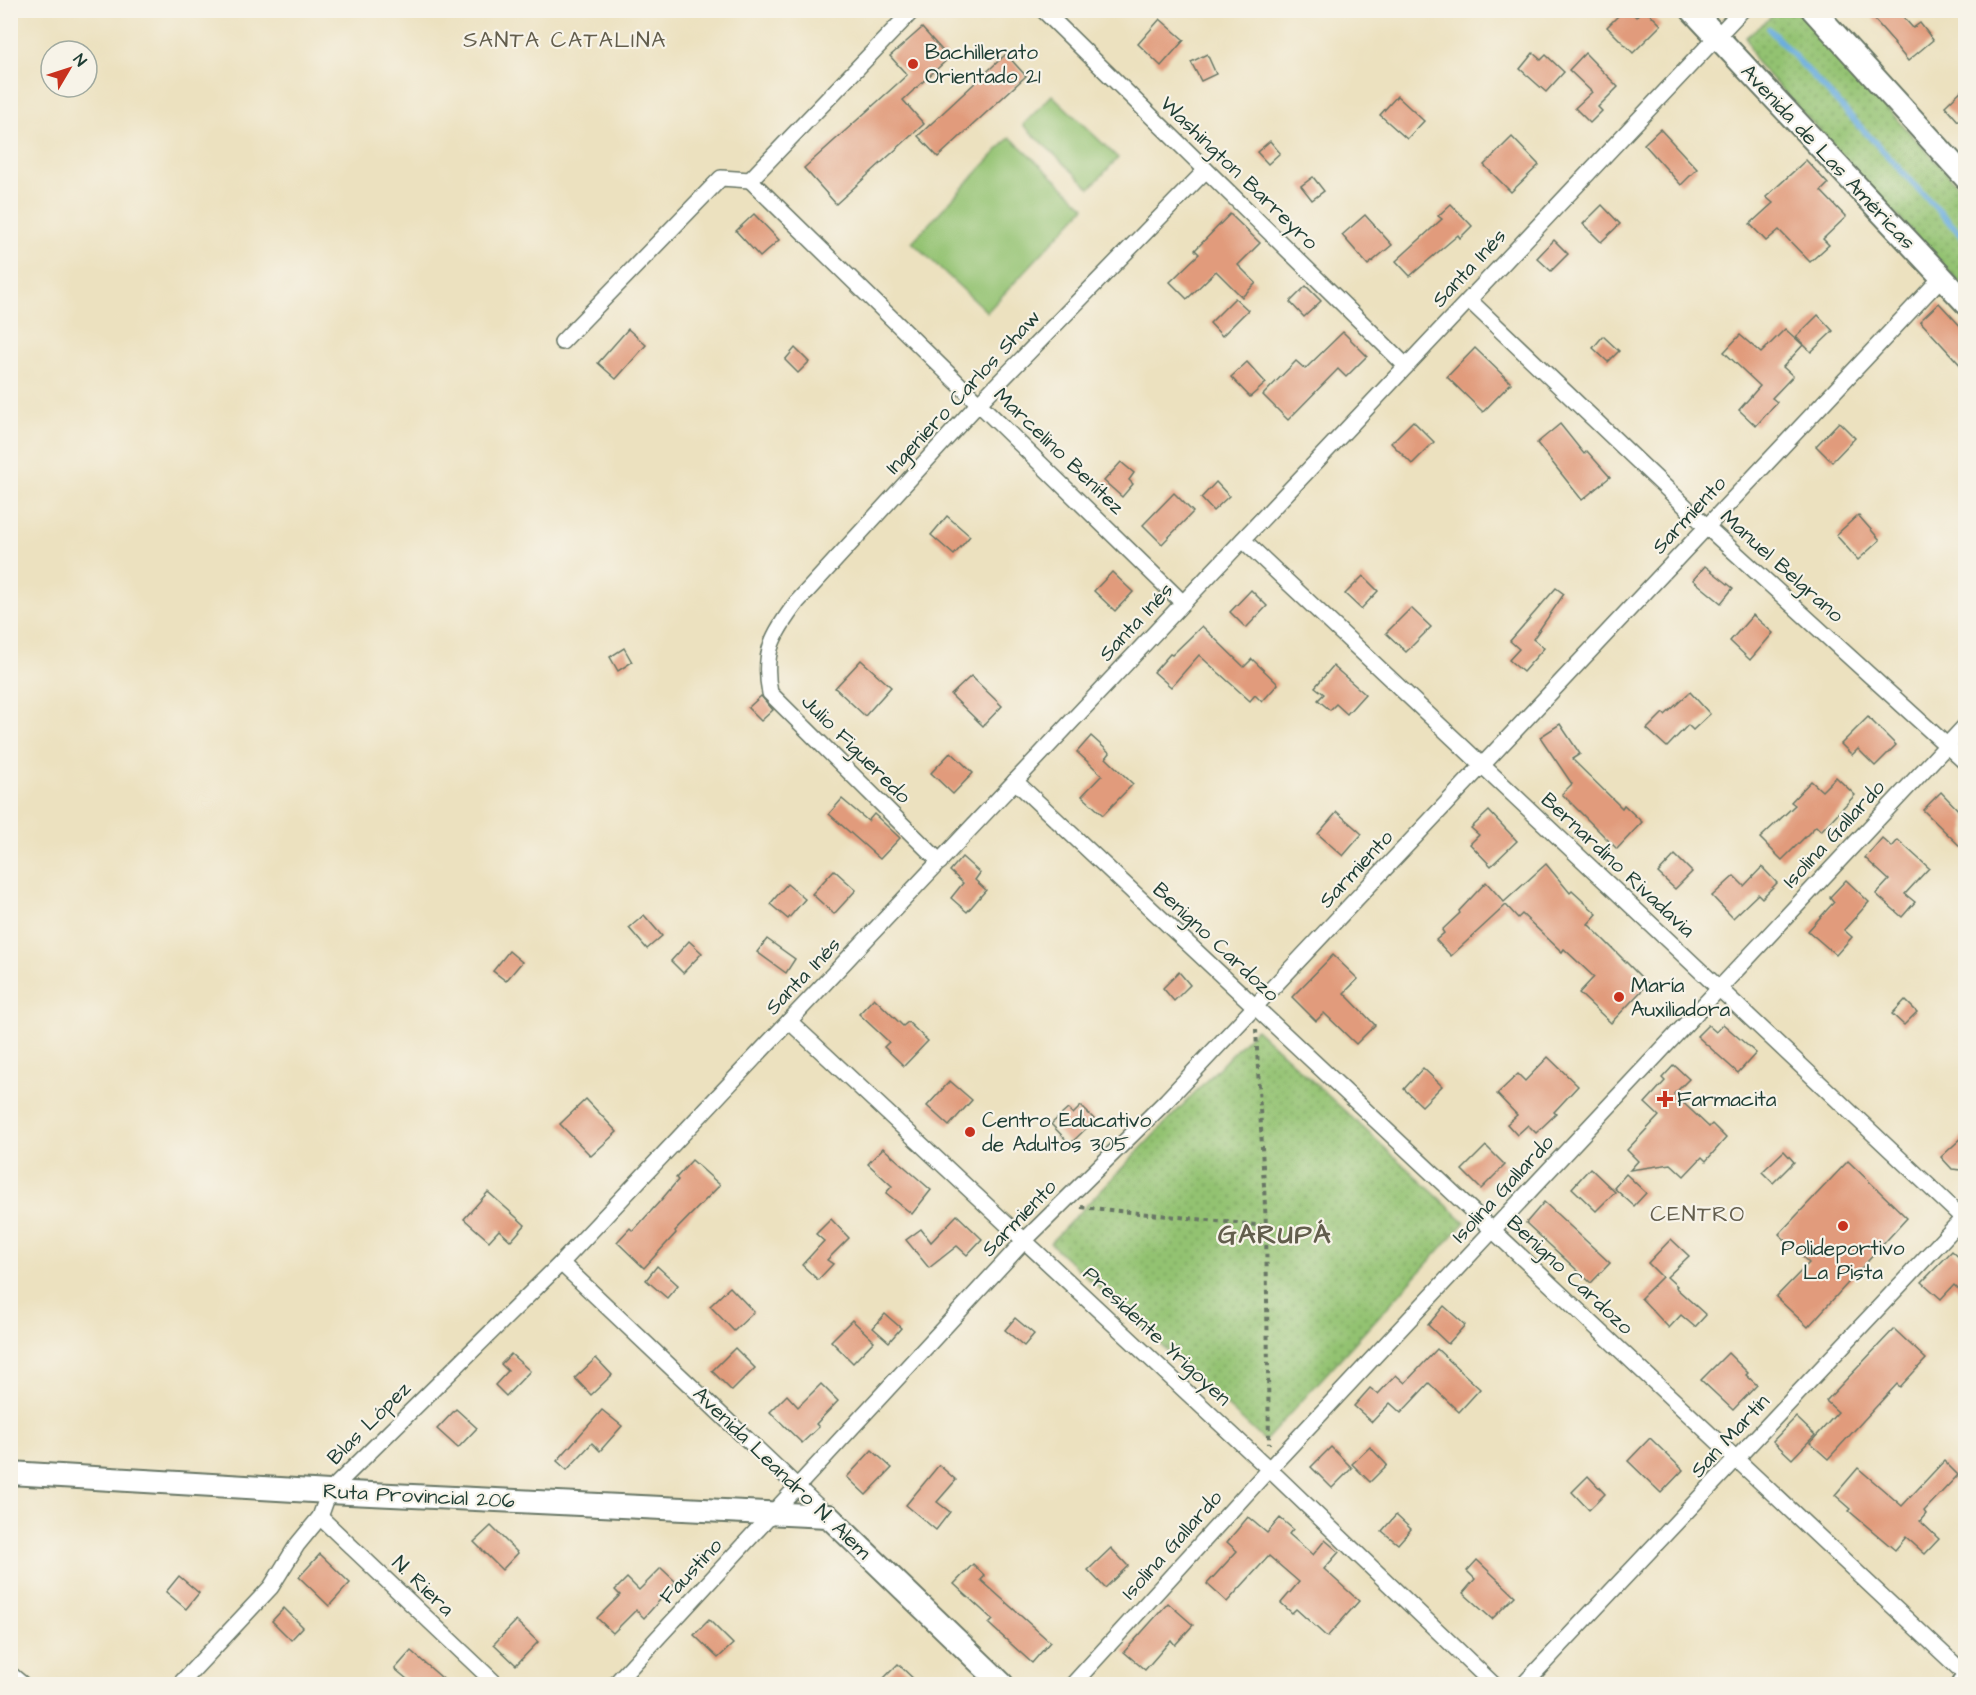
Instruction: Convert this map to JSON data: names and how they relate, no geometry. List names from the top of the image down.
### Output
{
  "streets": {
    "main road": ["Avenida de Las Américas", "Avenida Leandro N. Alem", "Ruta Provincial 206"],
    "street": [
      "Washington Barreyro",
      "Santa Inés",
      "Ingeniero Carlos Shaw",
      "Marcelino Benítez",
      "Sarmiento",
      "Manuel Belgrano",
      "Julio Figueredo",
      "Isolina Gallardo",
      "Bernardino Rivadavia",
      "Benigno Cardozo",
      "Presidente Yrigoyen",
      "Blas López",
      "San Martín",
      "Faustino",
      "N. Riera"
    ]
  },
  "crossings": [
    ["Avenida de Las Américas", "Santa Inés"],
    ["Avenida de Las Américas", "Sarmiento"],
    ["Washington Barreyro", "Santa Inés"],
    ["Washington Barreyro", "Ingeniero Carlos Shaw"],
    ["Santa Inés", "Marcelino Benítez"],
    ["Santa Inés", "Manuel Belgrano"],
    ["Santa Inés", "Julio Figueredo"],
    ["Santa Inés", "Bernardino Rivadavia"],
    ["Santa Inés", "Benigno Cardozo"],
    ["Santa Inés", "Presidente Yrigoyen"],
    ["Santa Inés", "Blas López"],
    ["Santa Inés", "Avenida Leandro N. Alem"],
    ["Ingeniero Carlos Shaw", "Marcelino Benítez"],
    ["Ingeniero Carlos Shaw", "Julio Figueredo"],
    ["Sarmiento", "Manuel Belgrano"],
    ["Sarmiento", "Bernardino Rivadavia"],
    ["Sarmiento", "Benigno Cardozo"],
    ["Sarmiento", "Presidente Yrigoyen"],
    ["Sarmiento", "Avenida Leandro N. Alem"],
    ["Sarmiento", "Faustino"],
    ["Manuel Belgrano", "Isolina Gallardo"],
    ["Isolina Gallardo", "Bernardino Rivadavia"],
    ["Isolina Gallardo", "Benigno Cardozo"],
    ["Isolina Gallardo", "Presidente Yrigoyen"],
    ["Bernardino Rivadavia", "San Martín"],
    ["Benigno Cardozo", "San Martín"],
    ["Blas López", "Avenida Leandro N. Alem"],
    ["Blas López", "Ruta Provincial 206"],
    ["Blas López", "N. Riera"],
    ["Avenida Leandro N. Alem", "Ruta Provincial 206"],
    ["Avenida Leandro N. Alem", "Faustino"],
    ["Ruta Provincial 206", "Faustino"]
  ],
  "districts": ["SANTA CATALINA", "CENTRO", "GARUPÁ"],
  "places": {
    "other": [
      "Bachillerato Orientado 21",
      "María Auxiliadora",
      "Centro Educativo de Adultos 305",
      "Polideportivo La Pista"
    ],
    "health": ["Farmacita"]
  },
  "north": "top right"
}
